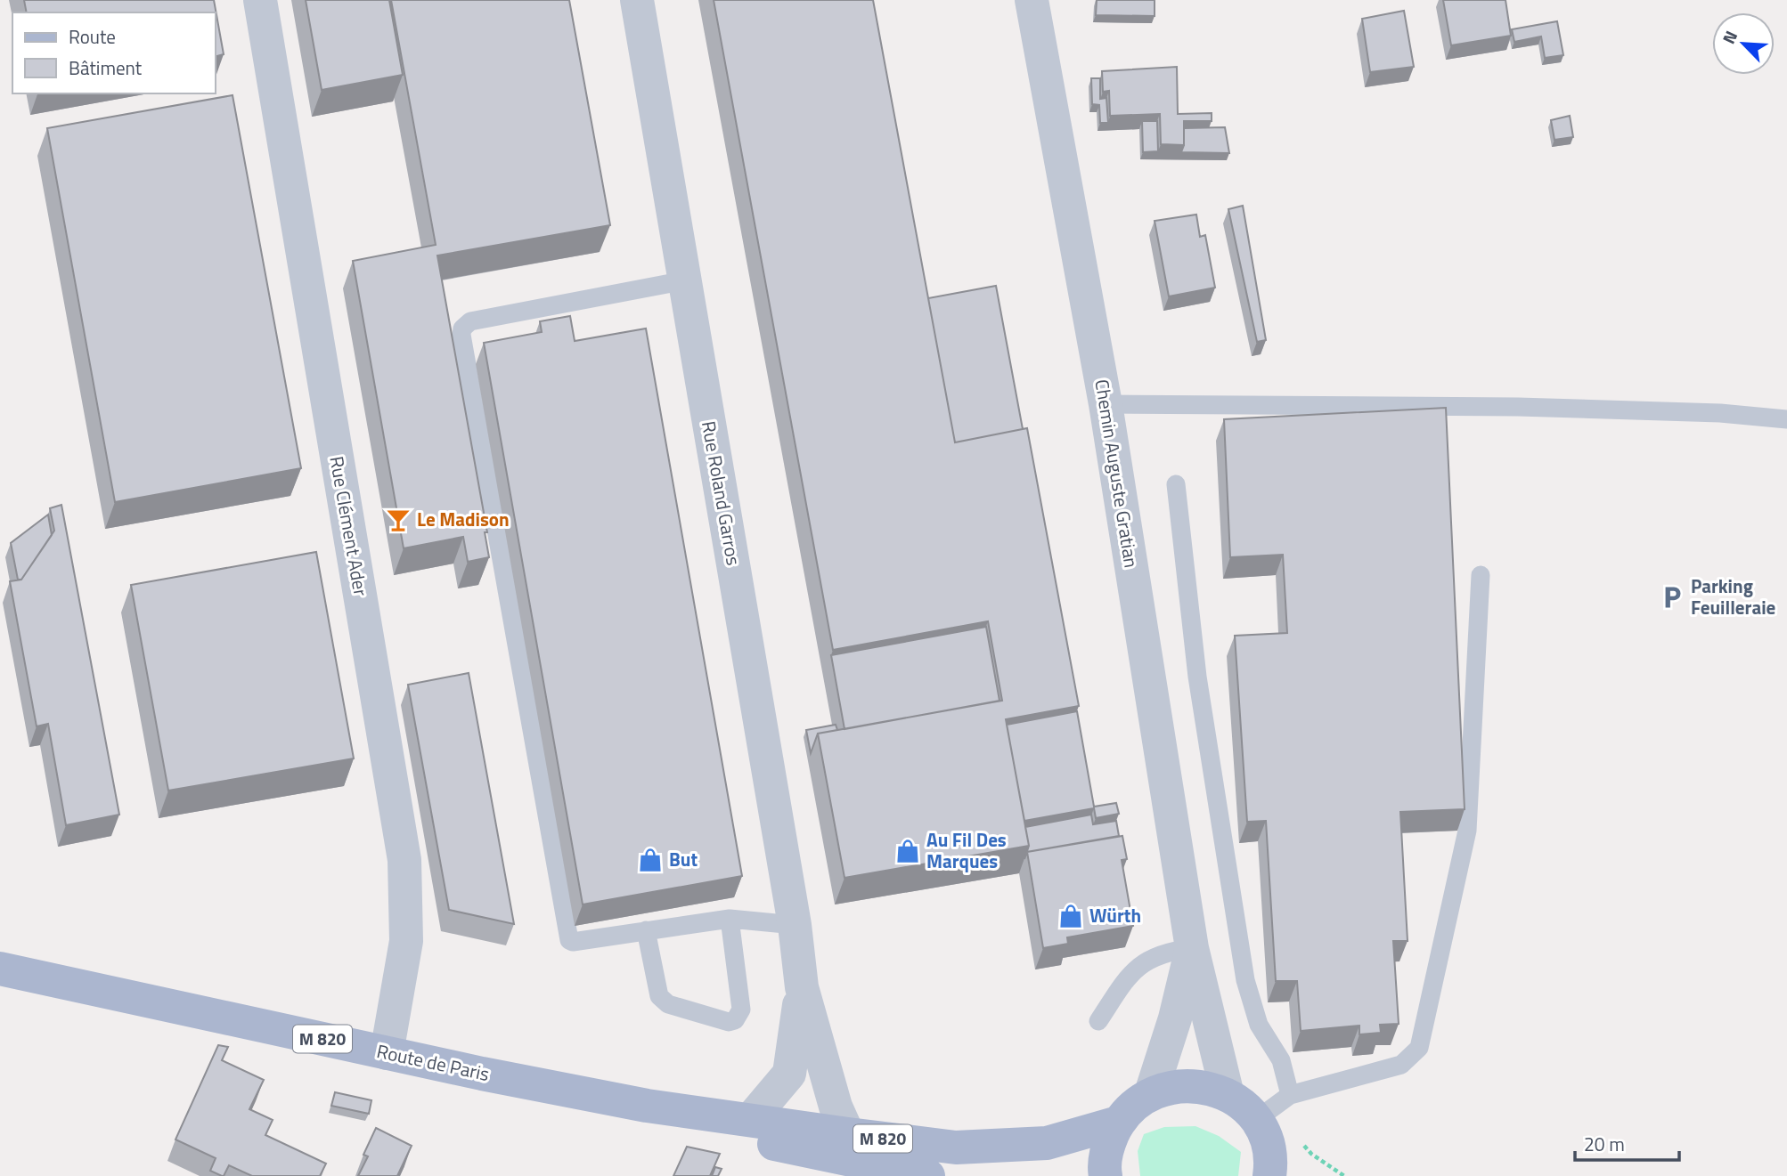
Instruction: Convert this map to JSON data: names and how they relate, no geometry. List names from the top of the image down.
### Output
{
  "streets": {
    "main road": ["M 820", "Route de Paris"],
    "street": ["Chemin Auguste Gratian", "Rue Roland Garros", "Rue Clément Ader"]
  },
  "crossings": [
    ["Chemin Auguste Gratian", "Route de Paris"],
    ["Rue Roland Garros", "Route de Paris"],
    ["Rue Clément Ader", "Route de Paris"]
  ],
  "places": {
    "bar": ["Le Madison"],
    "parking": ["Parking Feuilleraie"],
    "shop": ["Au Fil Des Marques", "But", "Würth"]
  },
  "legend": ["Route", "Bâtiment"],
  "scale_bar": "20 m",
  "north": "top left"
}
